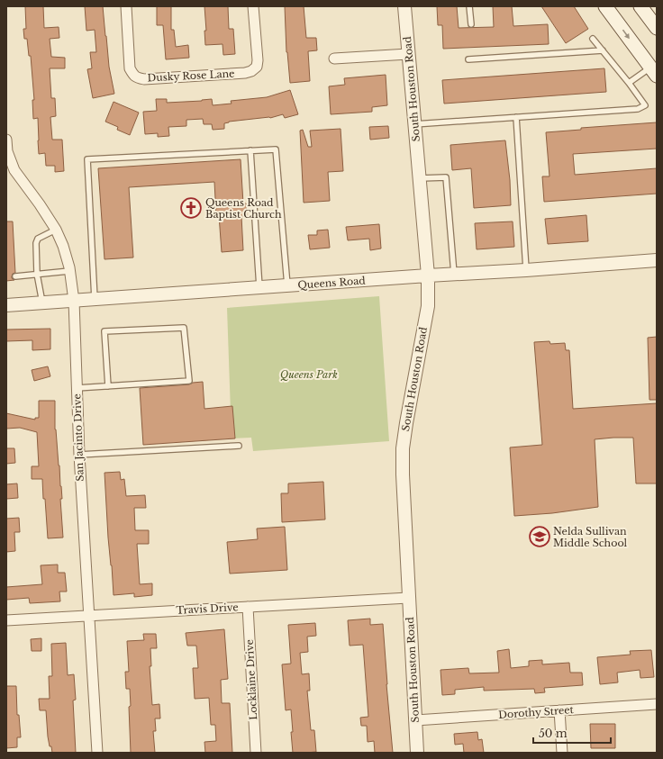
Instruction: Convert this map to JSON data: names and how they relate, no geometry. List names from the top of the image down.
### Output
{
  "streets": {
    "street": [
      "Dusky Rose Lane",
      "South Houston Road",
      "Queens Road",
      "San Jacinto Drive",
      "Travis Drive",
      "Locklaine Drive",
      "Dorothy Street"
    ]
  },
  "crossings": [
    ["South Houston Road", "Queens Road"],
    ["South Houston Road", "Travis Drive"],
    ["South Houston Road", "Dorothy Street"],
    ["Queens Road", "San Jacinto Drive"],
    ["San Jacinto Drive", "Travis Drive"],
    ["Travis Drive", "Locklaine Drive"]
  ],
  "parks": ["Queens Park"],
  "places": {
    "church": ["Queens Road Baptist Church"],
    "school or university": ["Nelda Sullivan Middle School"]
  },
  "scale_bar": "50 m"
}
